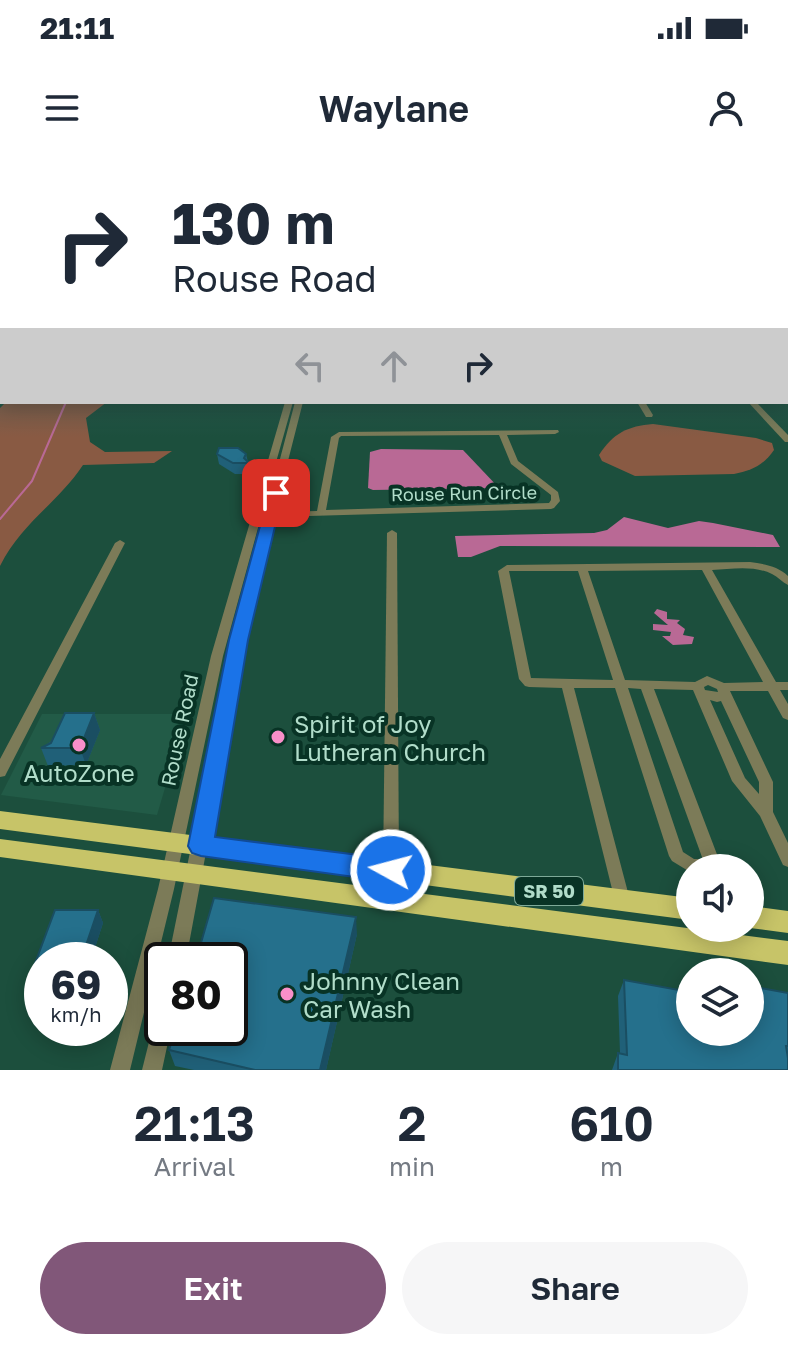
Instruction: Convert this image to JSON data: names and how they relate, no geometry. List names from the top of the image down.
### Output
{
  "streets": {
    "highway": ["SR 50"],
    "street": ["Rouse Run Circle", "Rouse Road"]
  },
  "crossings": [
    ["Rouse Run Circle", "Rouse Road"],
    ["Rouse Road", "SR 50"]
  ],
  "places": ["Spirit of Joy Lutheran Church", "AutoZone", "Johnny Clean Car Wash"],
  "page": {
    "status": "21:11",
    "header": "Waylane",
    "turn": ["130 m", "Rouse Road"],
    "speed": "69 km/h",
    "limit": "80",
    "eta": [
      "21:13",
      "Arrival",
      "2",
      "min",
      "610",
      "m"
    ],
    "buttons": ["Exit", "Share"]
  }
}
